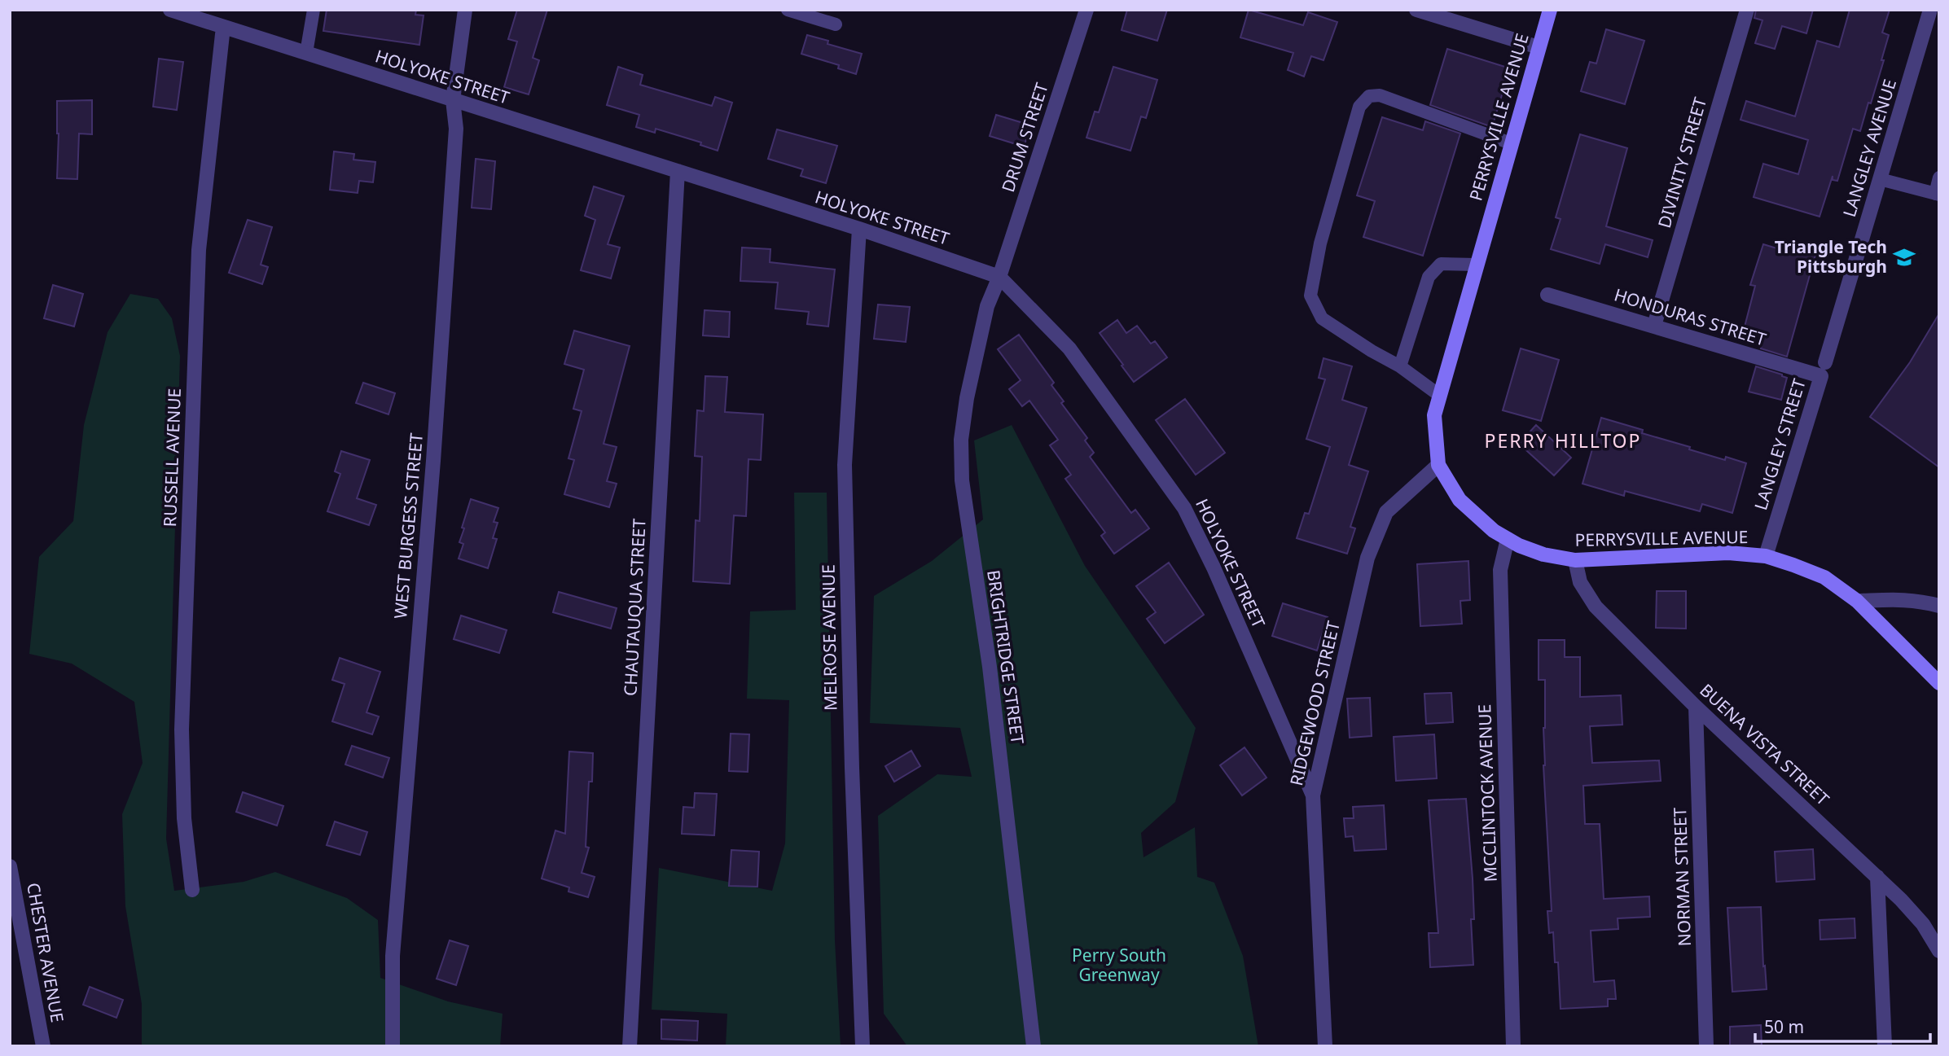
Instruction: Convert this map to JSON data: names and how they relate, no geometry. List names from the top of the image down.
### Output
{
  "streets": {
    "street": [
      "HOLYOKE STREET",
      "PERRYSVILLE AVENUE",
      "DRUM STREET",
      "LANGLEY AVENUE",
      "DIVINITY STREET",
      "HONDURAS STREET",
      "LANGLEY STREET",
      "RUSSELL AVENUE",
      "WEST BURGESS STREET",
      "CHAUTAUQUA STREET",
      "MELROSE AVENUE",
      "BRIGHTRIDGE STREET",
      "RIDGEWOOD STREET",
      "BUENA VISTA STREET",
      "MCCLINTOCK AVENUE",
      "NORMAN STREET",
      "CHESTER AVENUE"
    ]
  },
  "crossings": [
    ["HOLYOKE STREET", "DRUM STREET"],
    ["HOLYOKE STREET", "RUSSELL AVENUE"],
    ["HOLYOKE STREET", "WEST BURGESS STREET"],
    ["HOLYOKE STREET", "CHAUTAUQUA STREET"],
    ["HOLYOKE STREET", "MELROSE AVENUE"],
    ["HOLYOKE STREET", "BRIGHTRIDGE STREET"],
    ["HOLYOKE STREET", "RIDGEWOOD STREET"],
    ["PERRYSVILLE AVENUE", "LANGLEY STREET"],
    ["PERRYSVILLE AVENUE", "RIDGEWOOD STREET"],
    ["PERRYSVILLE AVENUE", "BUENA VISTA STREET"],
    ["PERRYSVILLE AVENUE", "MCCLINTOCK AVENUE"],
    ["DRUM STREET", "BRIGHTRIDGE STREET"],
    ["LANGLEY AVENUE", "HONDURAS STREET"],
    ["LANGLEY AVENUE", "LANGLEY STREET"],
    ["DIVINITY STREET", "HONDURAS STREET"],
    ["HONDURAS STREET", "LANGLEY STREET"],
    ["BUENA VISTA STREET", "NORMAN STREET"]
  ],
  "districts": ["PERRY HILLTOP"],
  "parks": ["Perry South Greenway"],
  "places": {
    "school or university": ["Triangle Tech Pittsburgh"]
  },
  "scale_bar": "50 m"
}
